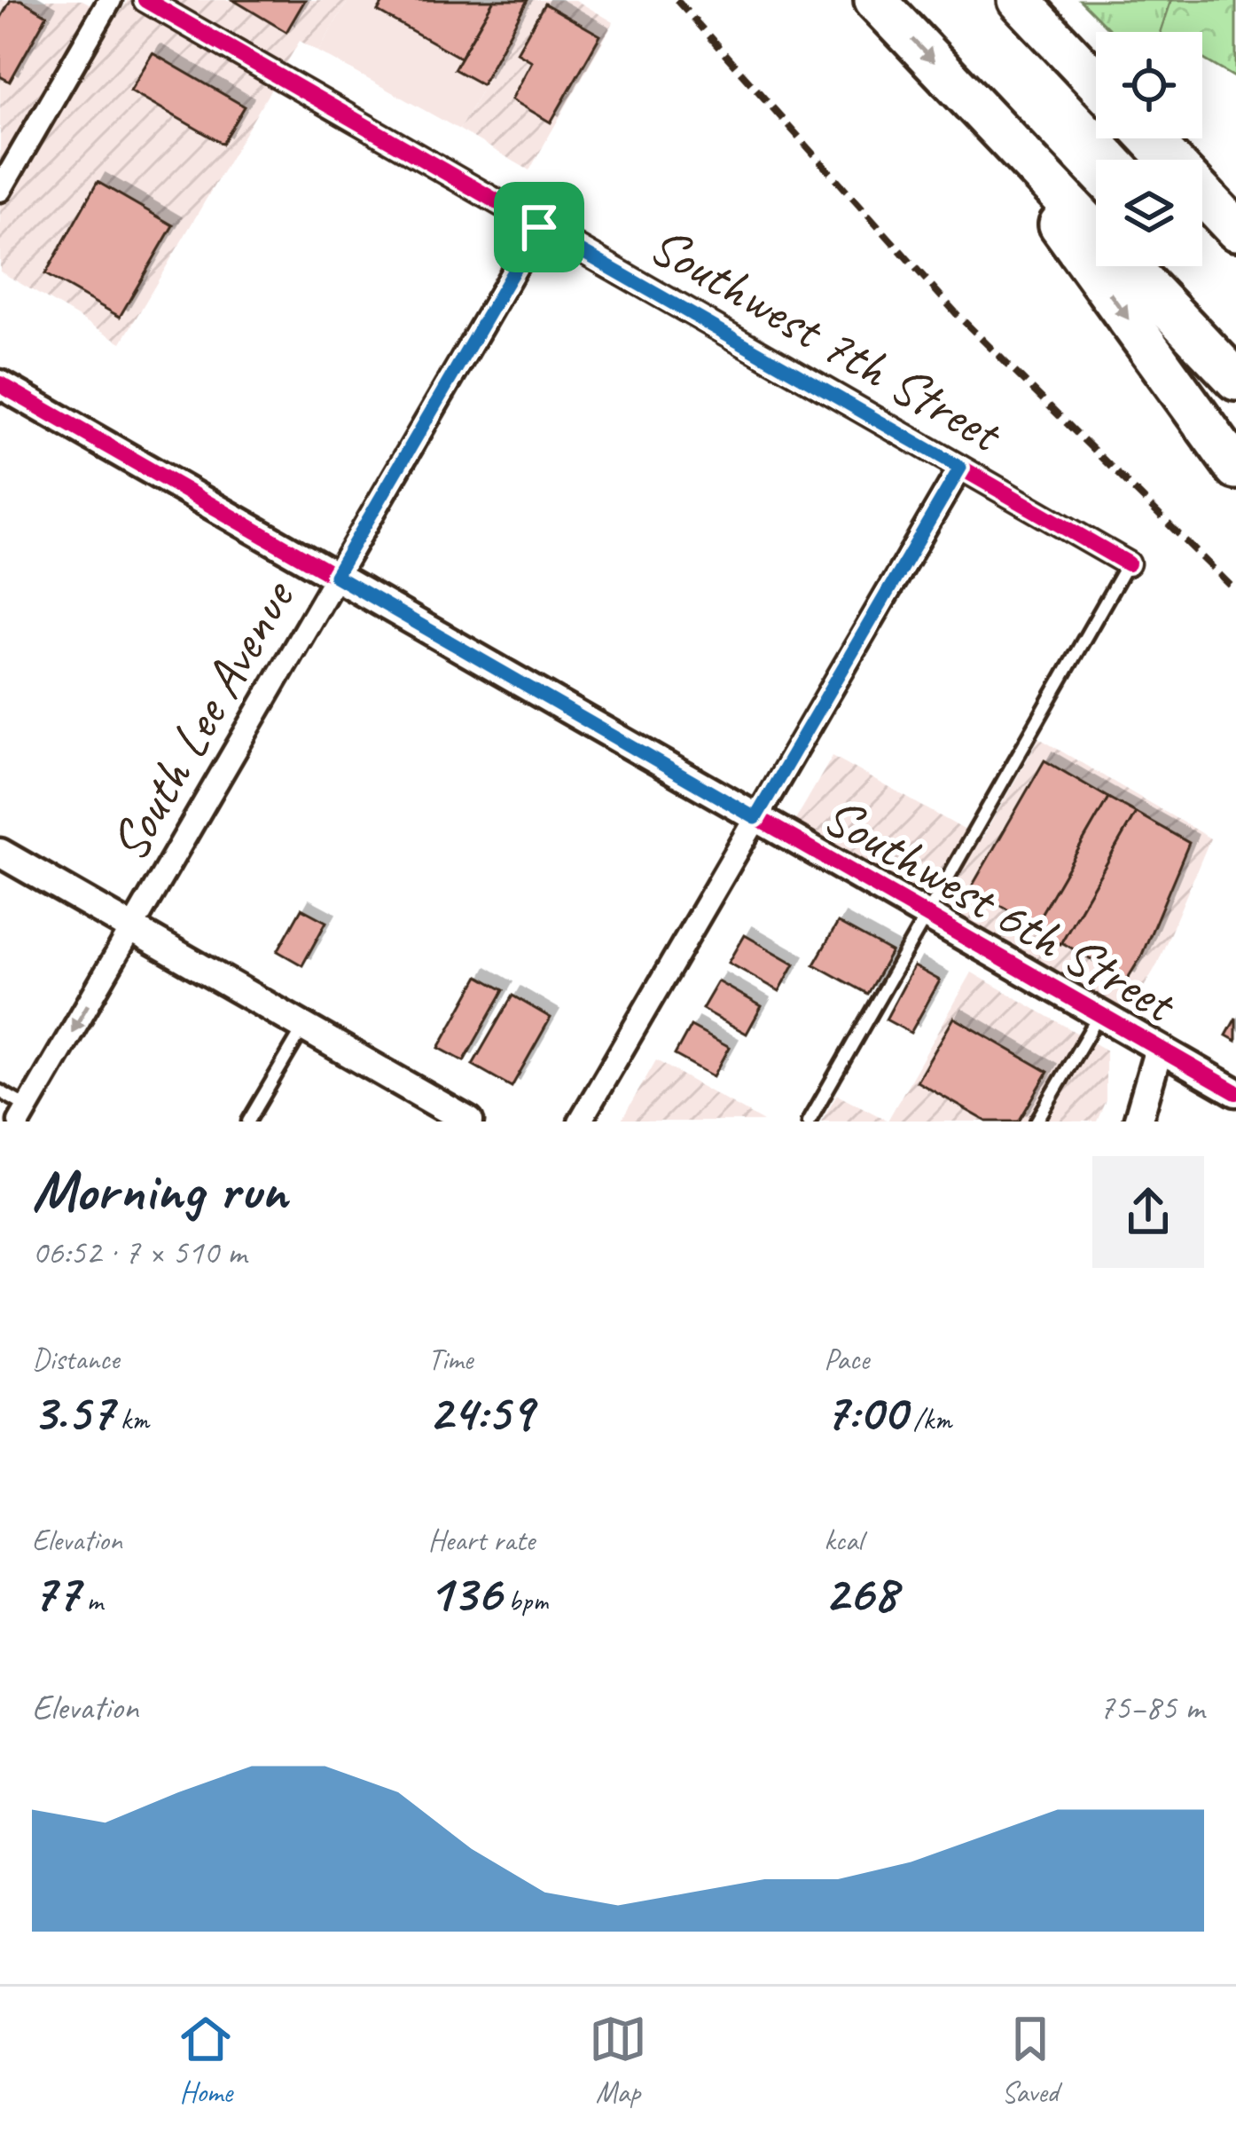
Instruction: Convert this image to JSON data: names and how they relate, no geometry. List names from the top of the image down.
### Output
{
  "streets": {
    "street": ["Southwest 7th Street", "South Lee Avenue", "Southwest 6th Street"]
  },
  "crossings": [
    ["Southwest 7th Street", "South Lee Avenue"],
    ["South Lee Avenue", "Southwest 6th Street"]
  ],
  "page": {
    "heading": ["Morning run", "06:52 · 7 × 510 m"],
    "stats": [
      ["Distance", "3.57 km"],
      ["Time", "24:59"],
      ["Pace", "7:00 /km"],
      ["Elevation", "77 m"],
      ["Heart rate", "136 bpm"],
      ["kcal", "268"]
    ],
    "chart": ["Elevation", "75–85 m"],
    "tabs": ["Home", "Map", "Saved"]
  }
}
